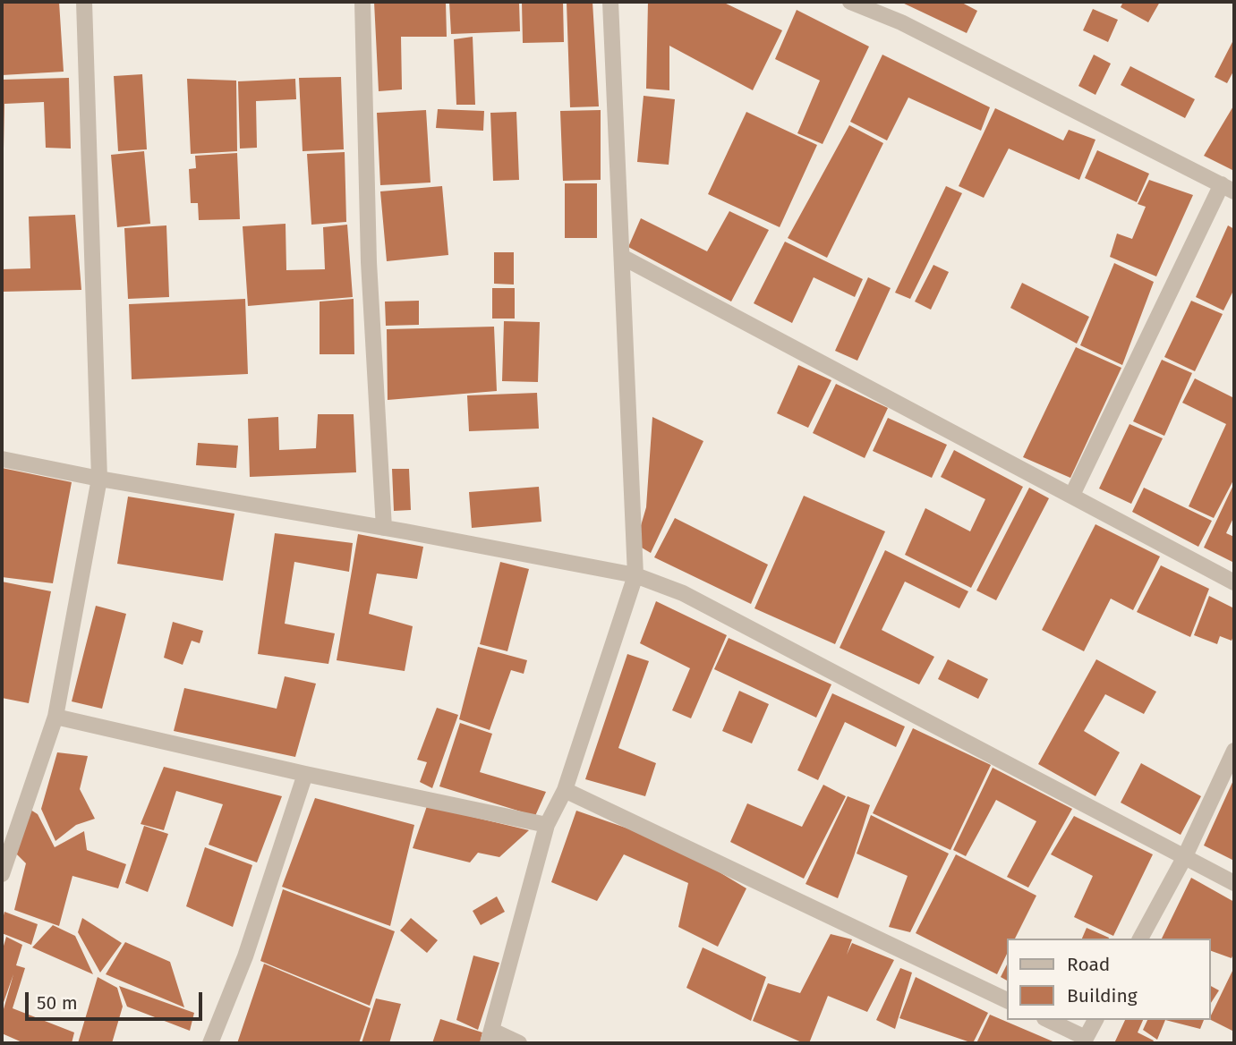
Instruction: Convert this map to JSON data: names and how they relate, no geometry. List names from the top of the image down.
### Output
{
  "legend": ["Road", "Building"],
  "scale_bar": "50 m"
}
